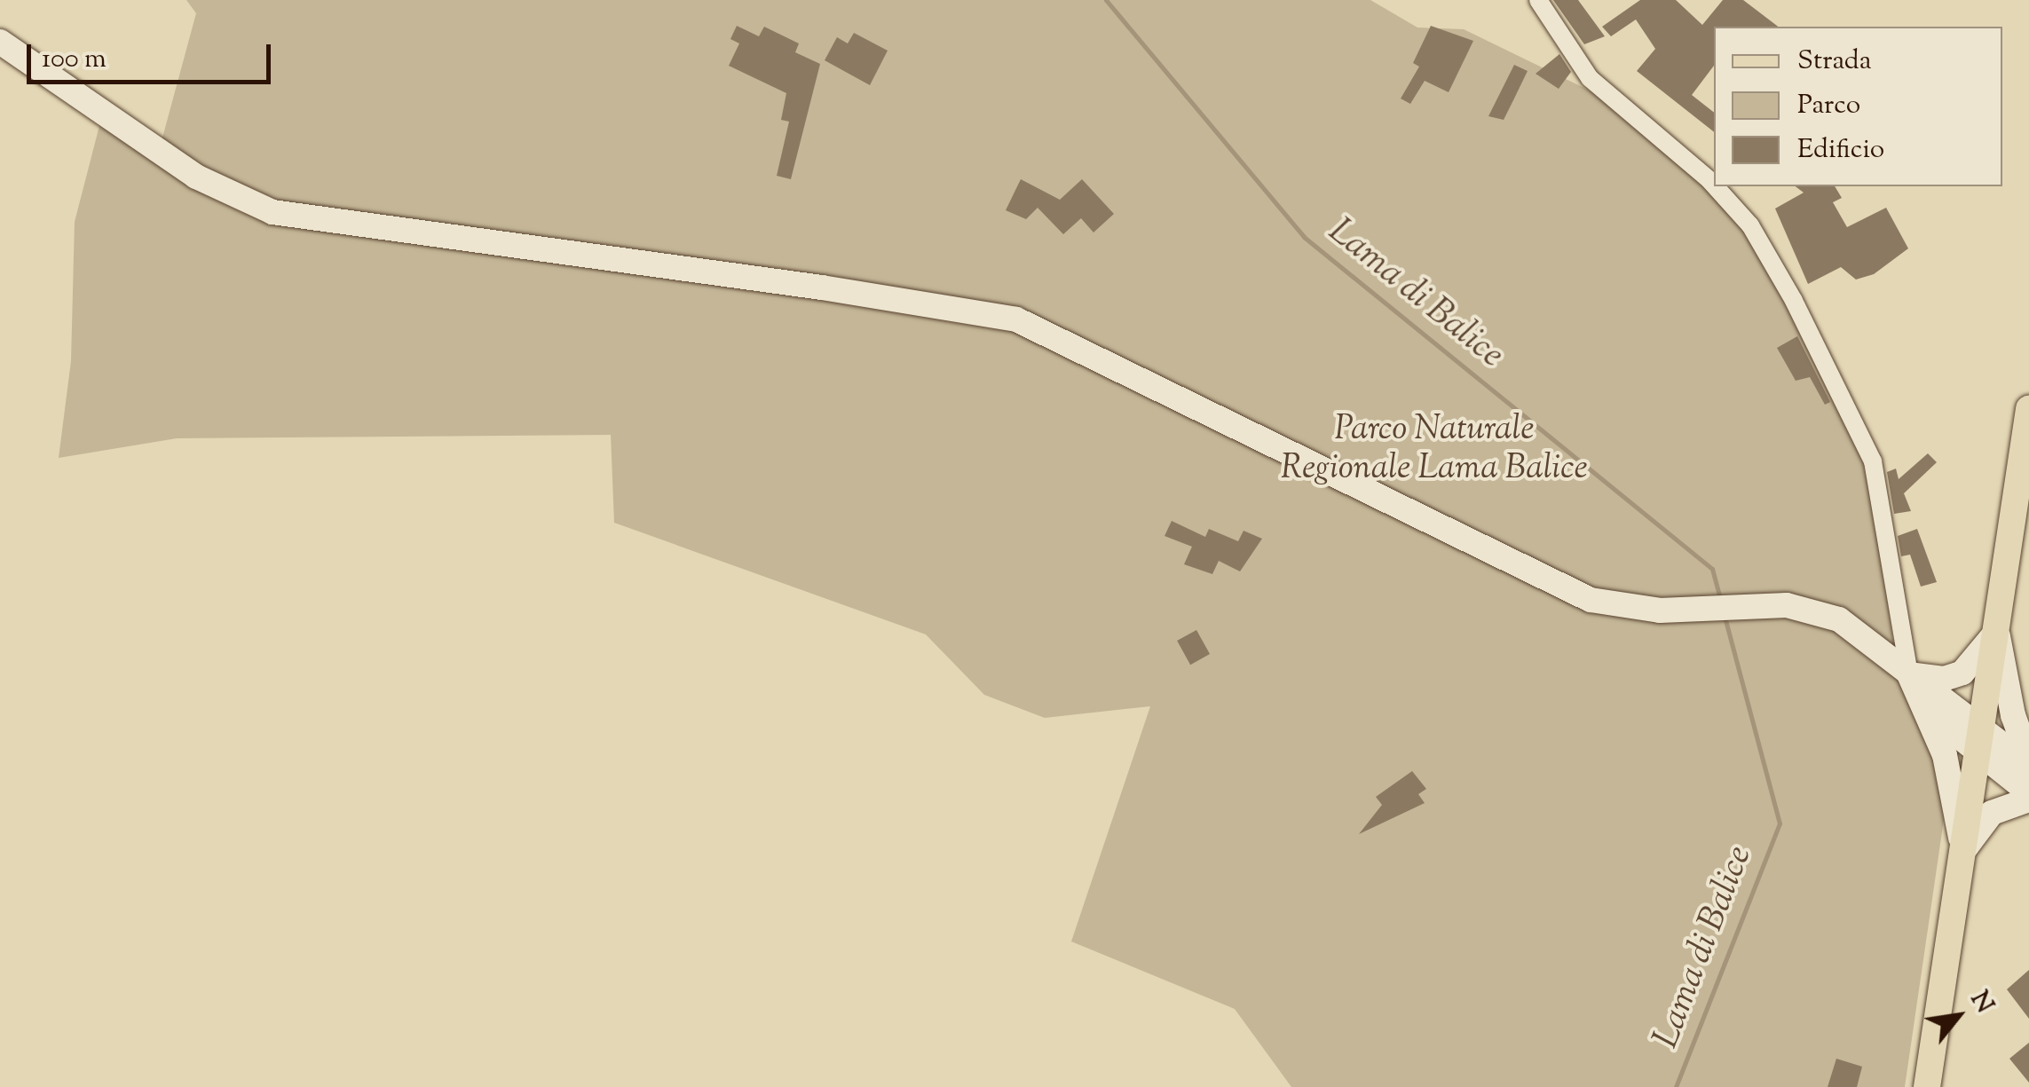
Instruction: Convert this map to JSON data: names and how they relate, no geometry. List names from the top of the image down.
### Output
{
  "water": ["Lama di Balice"],
  "parks": ["Parco Naturale Regionale Lama Balice"],
  "legend": ["Strada", "Parco", "Edificio"],
  "scale_bar": "100 m",
  "north": "top right"
}
